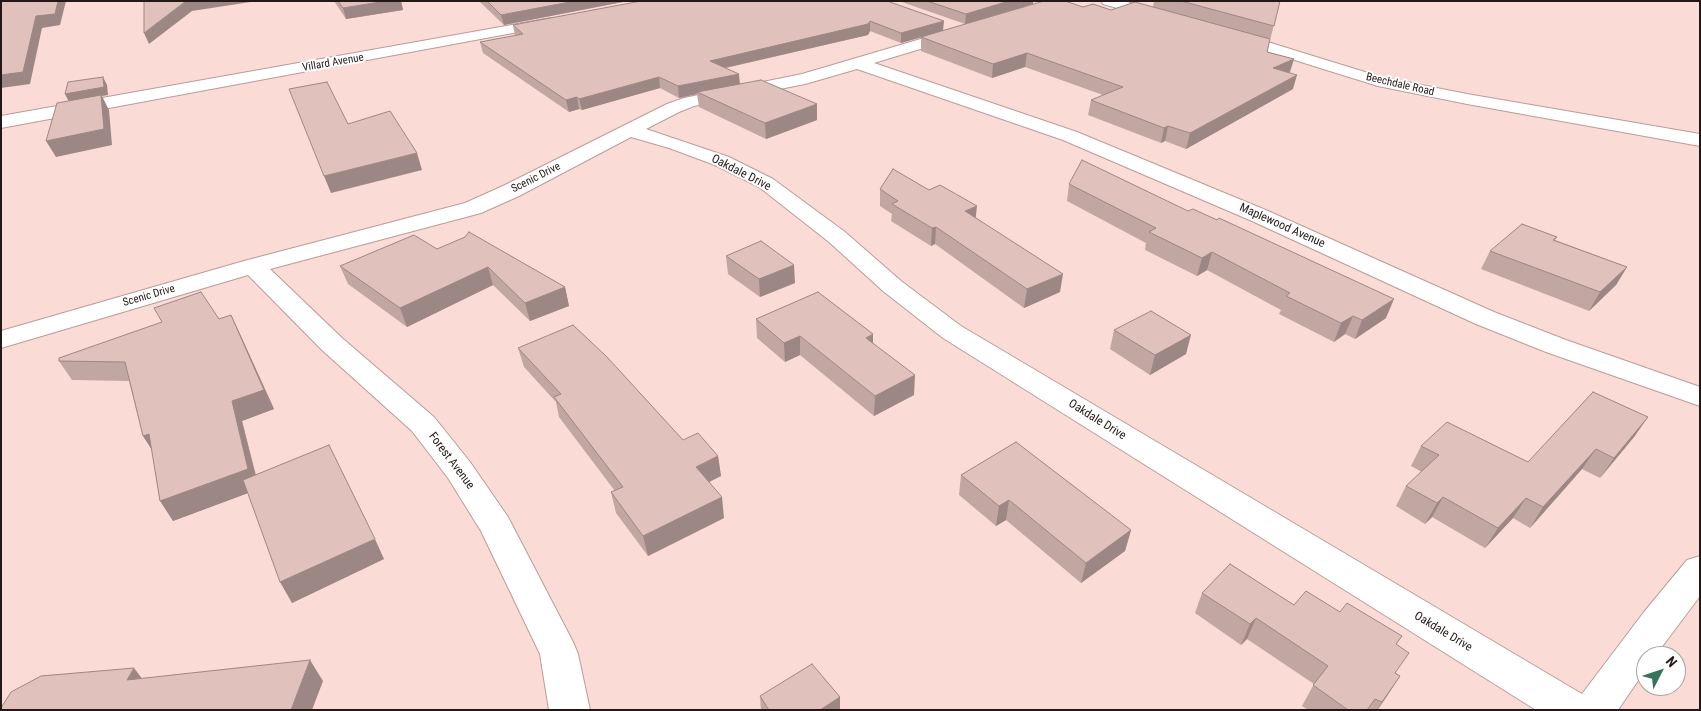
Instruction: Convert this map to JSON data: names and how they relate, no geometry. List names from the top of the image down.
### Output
{
  "streets": {
    "street": [
      "Villard Avenue",
      "Beechdale Road",
      "Oakdale Drive",
      "Scenic Drive",
      "Maplewood Avenue",
      "Forest Avenue"
    ]
  },
  "crossings": [
    ["Oakdale Drive", "Scenic Drive"],
    ["Scenic Drive", "Maplewood Avenue"],
    ["Scenic Drive", "Forest Avenue"]
  ],
  "north": "top right"
}
